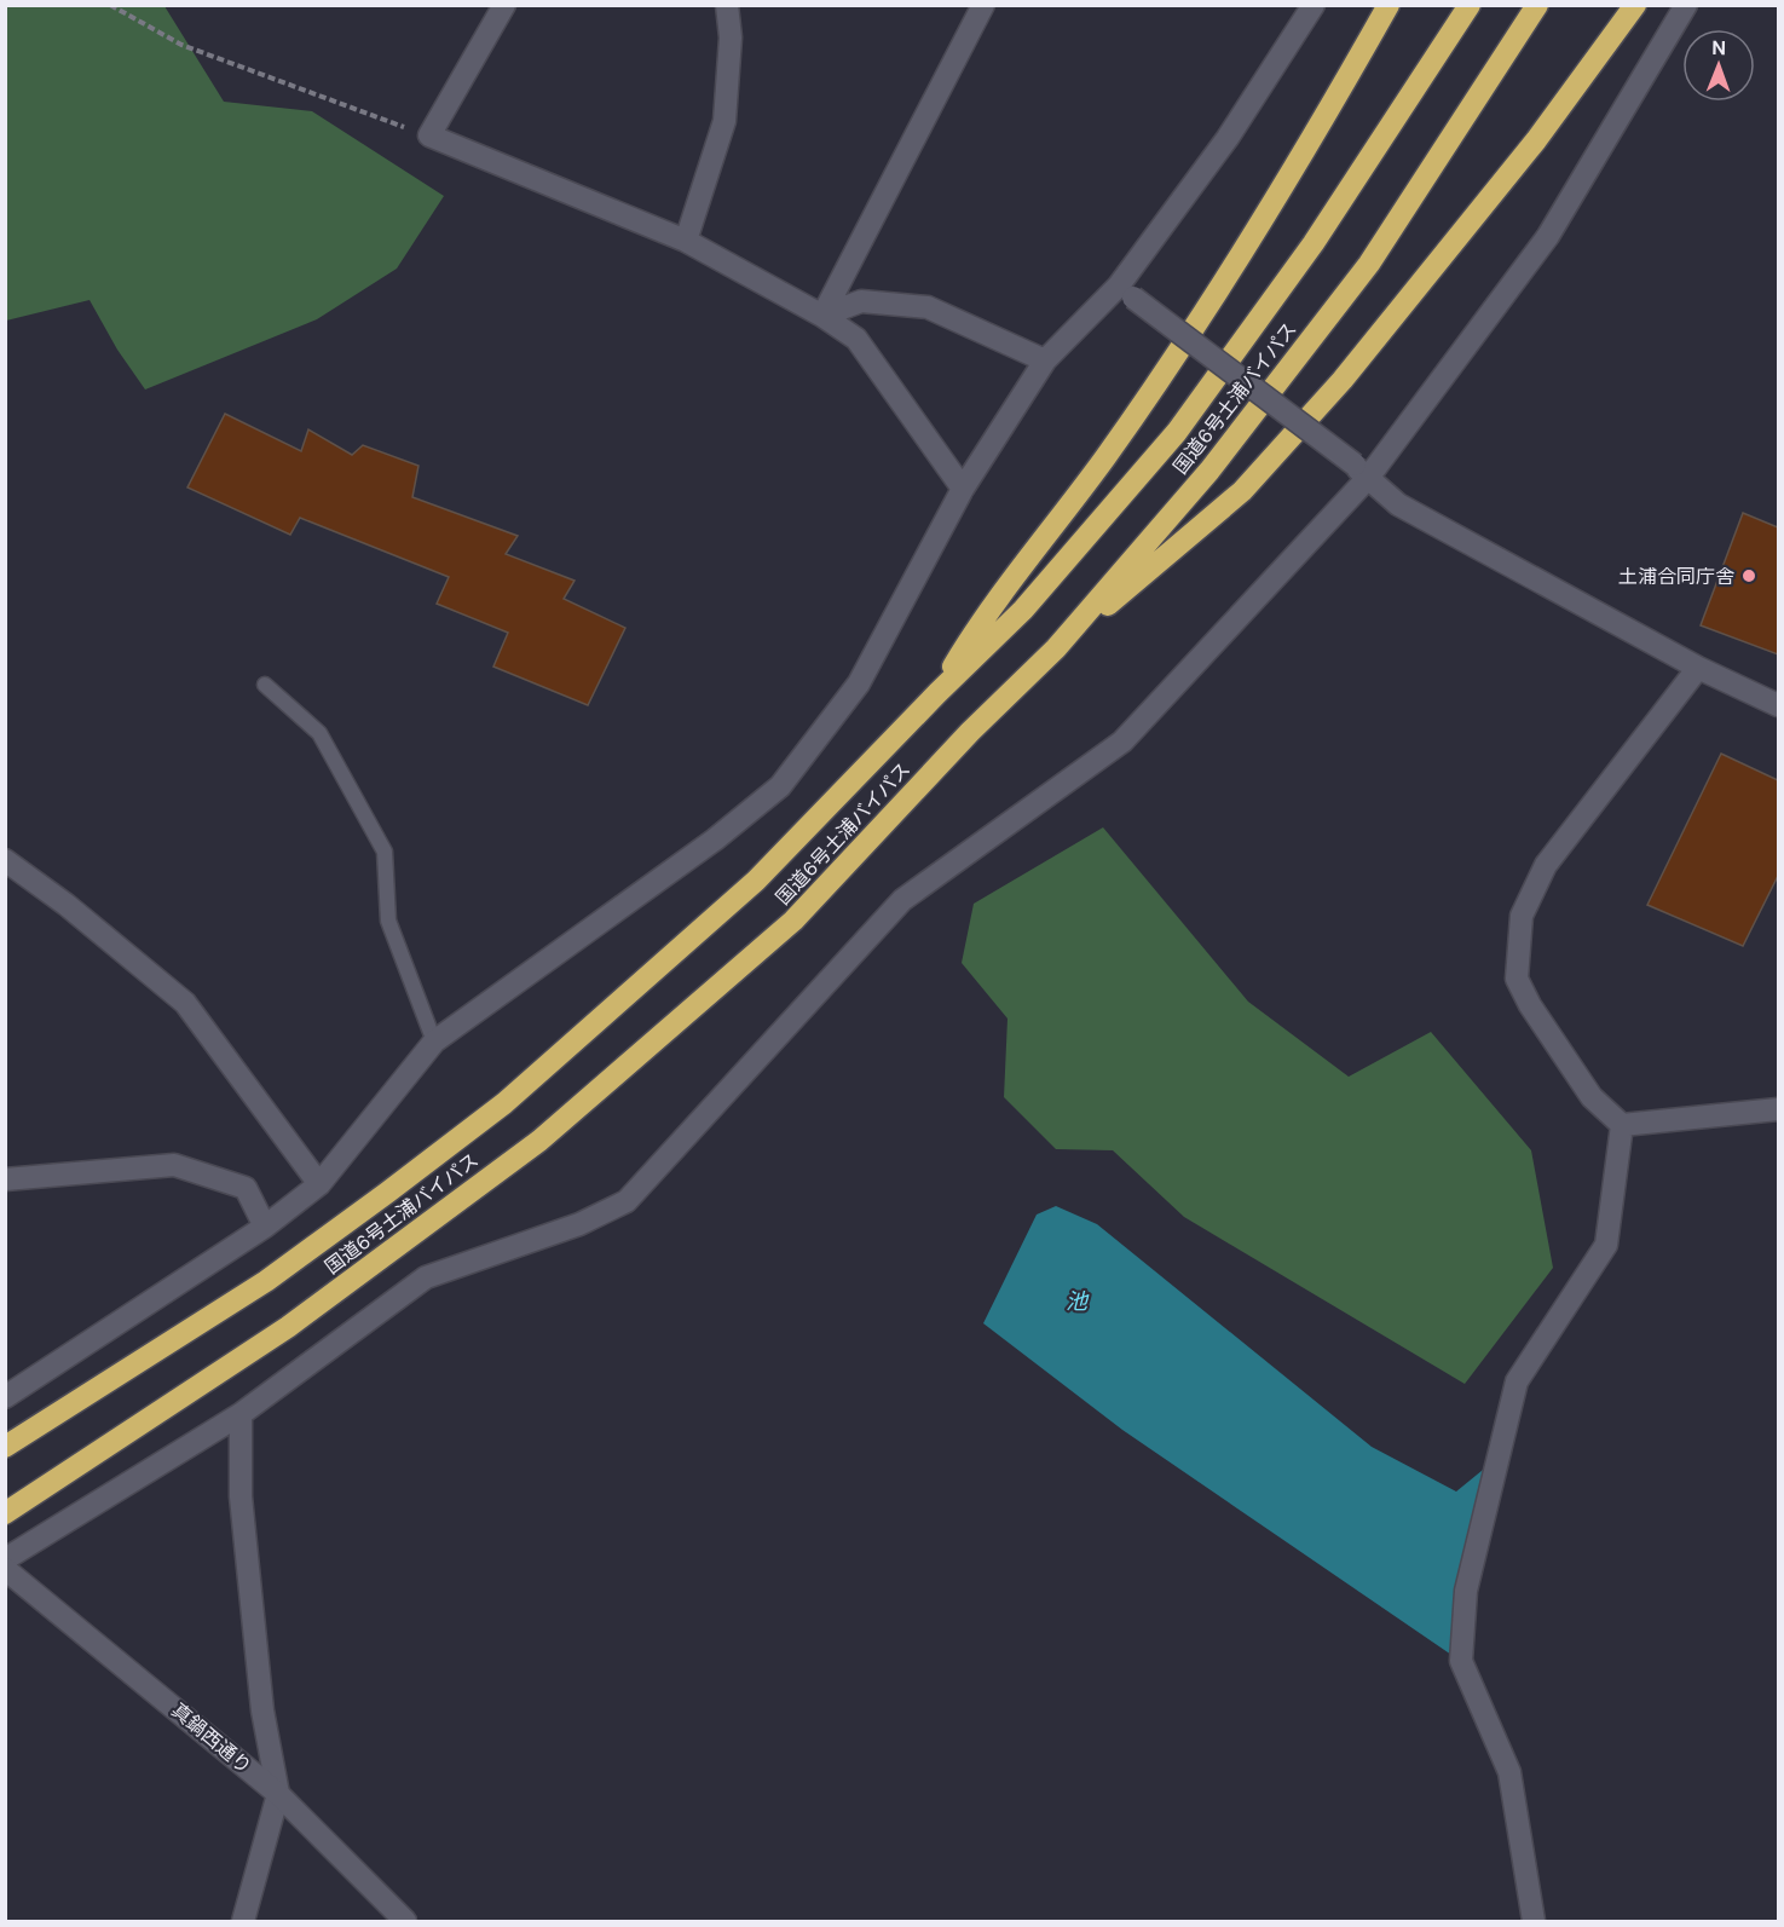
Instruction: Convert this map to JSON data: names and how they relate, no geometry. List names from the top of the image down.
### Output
{
  "streets": {
    "highway": ["国道6号土浦バイパス"],
    "street": ["真鍋西通り"]
  },
  "water": ["池"],
  "places": ["土浦合同庁舎"],
  "north": "top"
}
